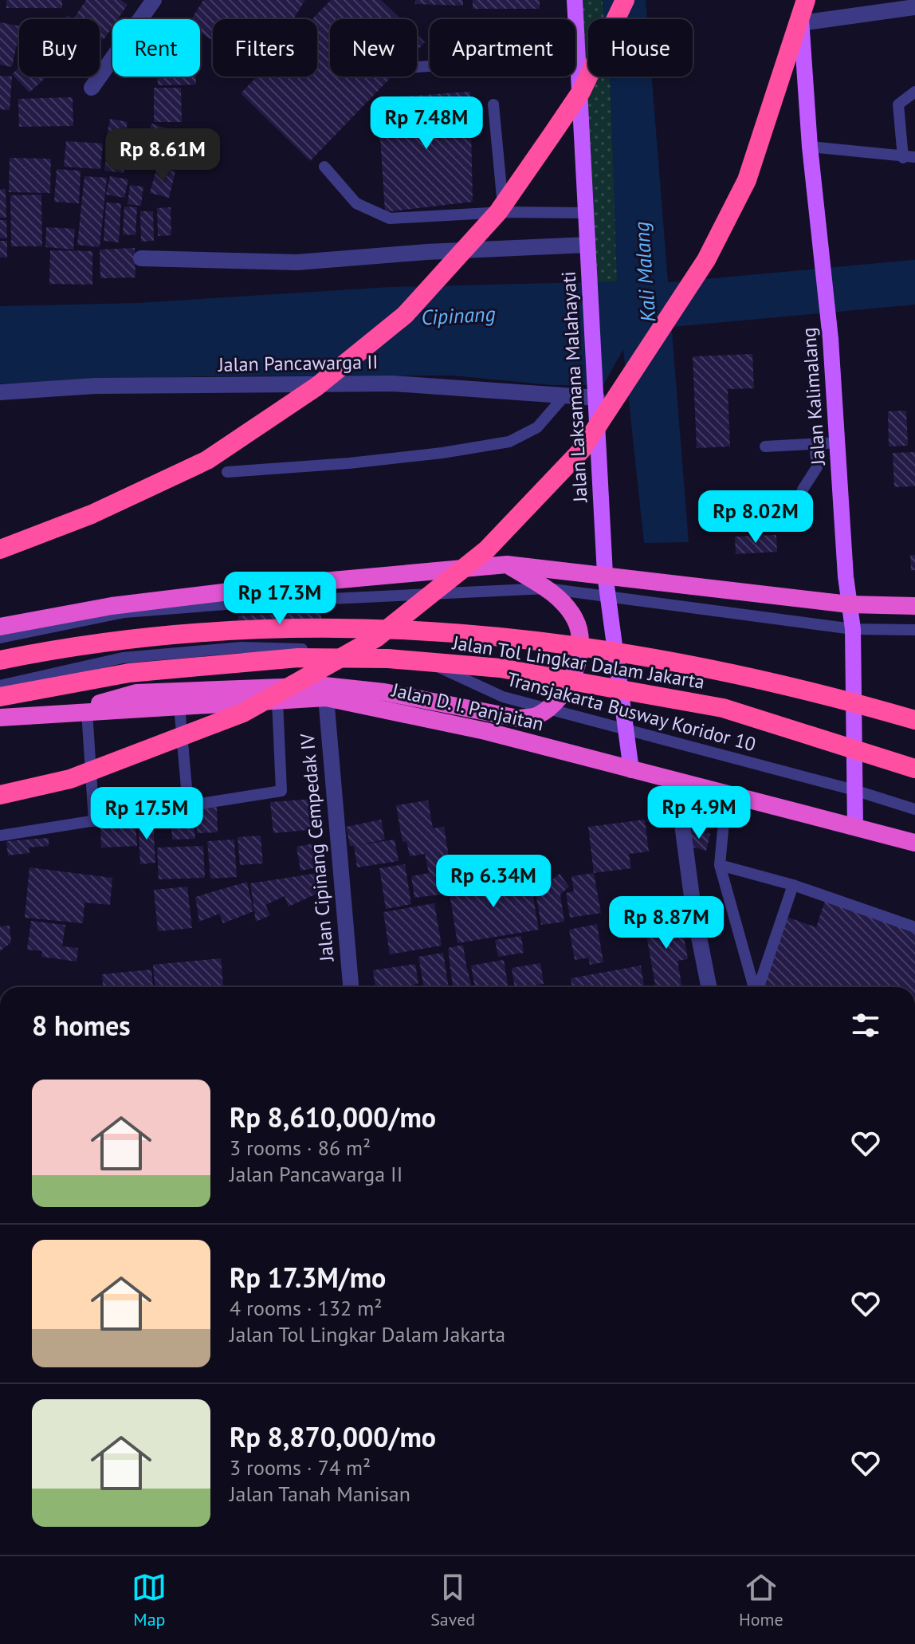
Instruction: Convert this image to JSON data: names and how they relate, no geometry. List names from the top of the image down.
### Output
{
  "streets": {
    "highway": ["Jalan Tol Lingkar Dalam Jakarta", "Jalan D. I. Panjaitan"],
    "main road": ["Jalan Laksamana Malahayati", "Jalan Kalimalang"],
    "street": ["Jalan Pancawarga II", "Jalan Cipinang Cempedak IV"],
    "lane": ["Transjakarta Busway Koridor 10"]
  },
  "crossings": [
    ["Jalan Pancawarga II", "Jalan Laksamana Malahayati"],
    ["Jalan Laksamana Malahayati", "Jalan D. I. Panjaitan"],
    ["Jalan Laksamana Malahayati", "Transjakarta Busway Koridor 10"],
    ["Jalan Kalimalang", "Jalan D. I. Panjaitan"],
    ["Jalan Kalimalang", "Transjakarta Busway Koridor 10"],
    ["Jalan D. I. Panjaitan", "Jalan Cipinang Cempedak IV"]
  ],
  "water": ["Kali Malang", "Cipinang"],
  "page": {
    "chip": [
      "Buy",
      "Rent",
      "Filters",
      "New",
      "Apartment",
      "House"
    ],
    "price": [
      "Rp 7.48M",
      "Rp 8.61M",
      "Rp 8.02M",
      "Rp 17.3M",
      "Rp 4.9M",
      "Rp 17.5M",
      "Rp 6.34M",
      "Rp 8.87M"
    ],
    "heading": "8 homes",
    "list": [
      {
        "name": "Rp 8,610,000/mo",
        "note": "3 rooms · 86 m² · Jalan Pancawarga II"
      },
      {
        "name": "Rp 17.3M/mo",
        "note": "4 rooms · 132 m² · Jalan Tol Lingkar Dalam Jakarta"
      },
      {
        "name": "Rp 8,870,000/mo",
        "note": "3 rooms · 74 m² · Jalan Tanah Manisan"
      }
    ],
    "tabs": ["Map", "Saved", "Home"]
  }
}
